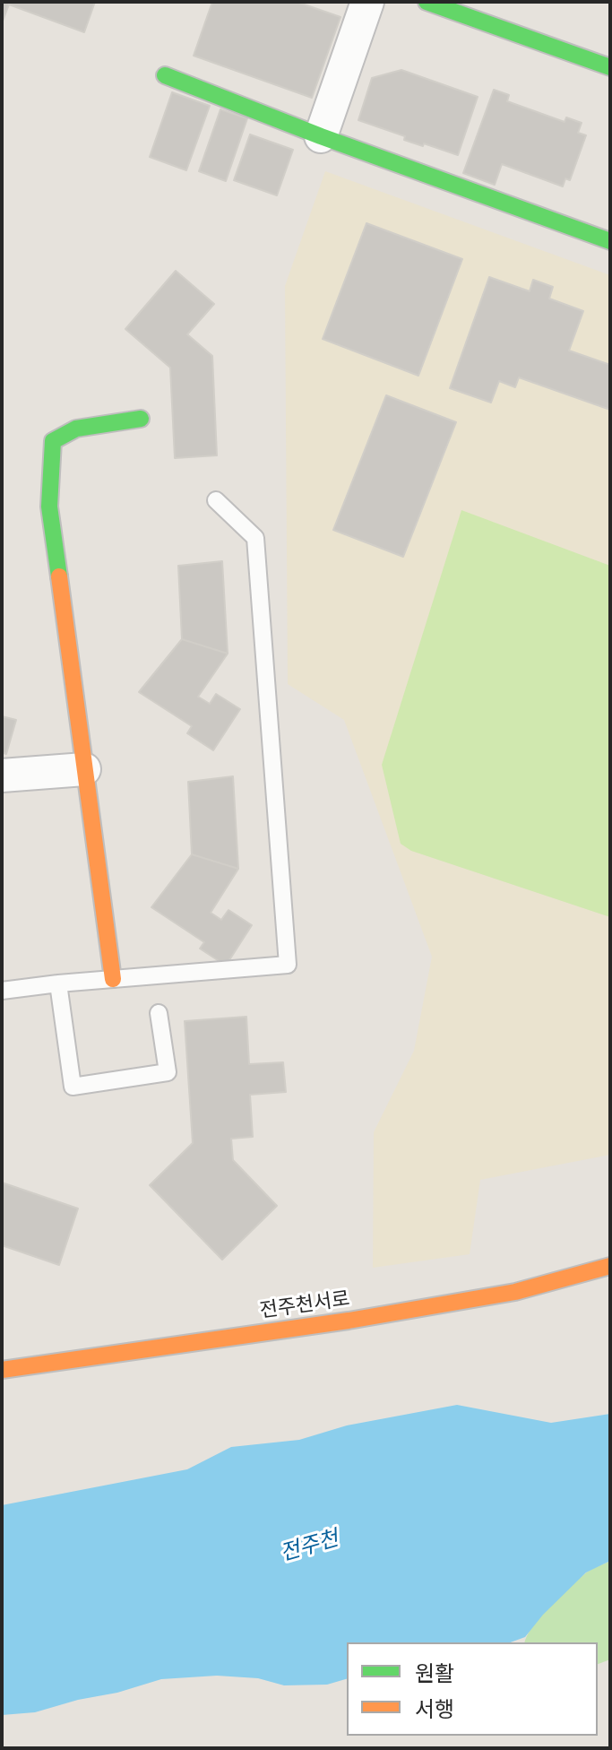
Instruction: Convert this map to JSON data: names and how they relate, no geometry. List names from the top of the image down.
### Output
{
  "streets": {
    "street": ["전주천서로"]
  },
  "water": ["전주천"],
  "legend": ["원활", "서행"]
}
